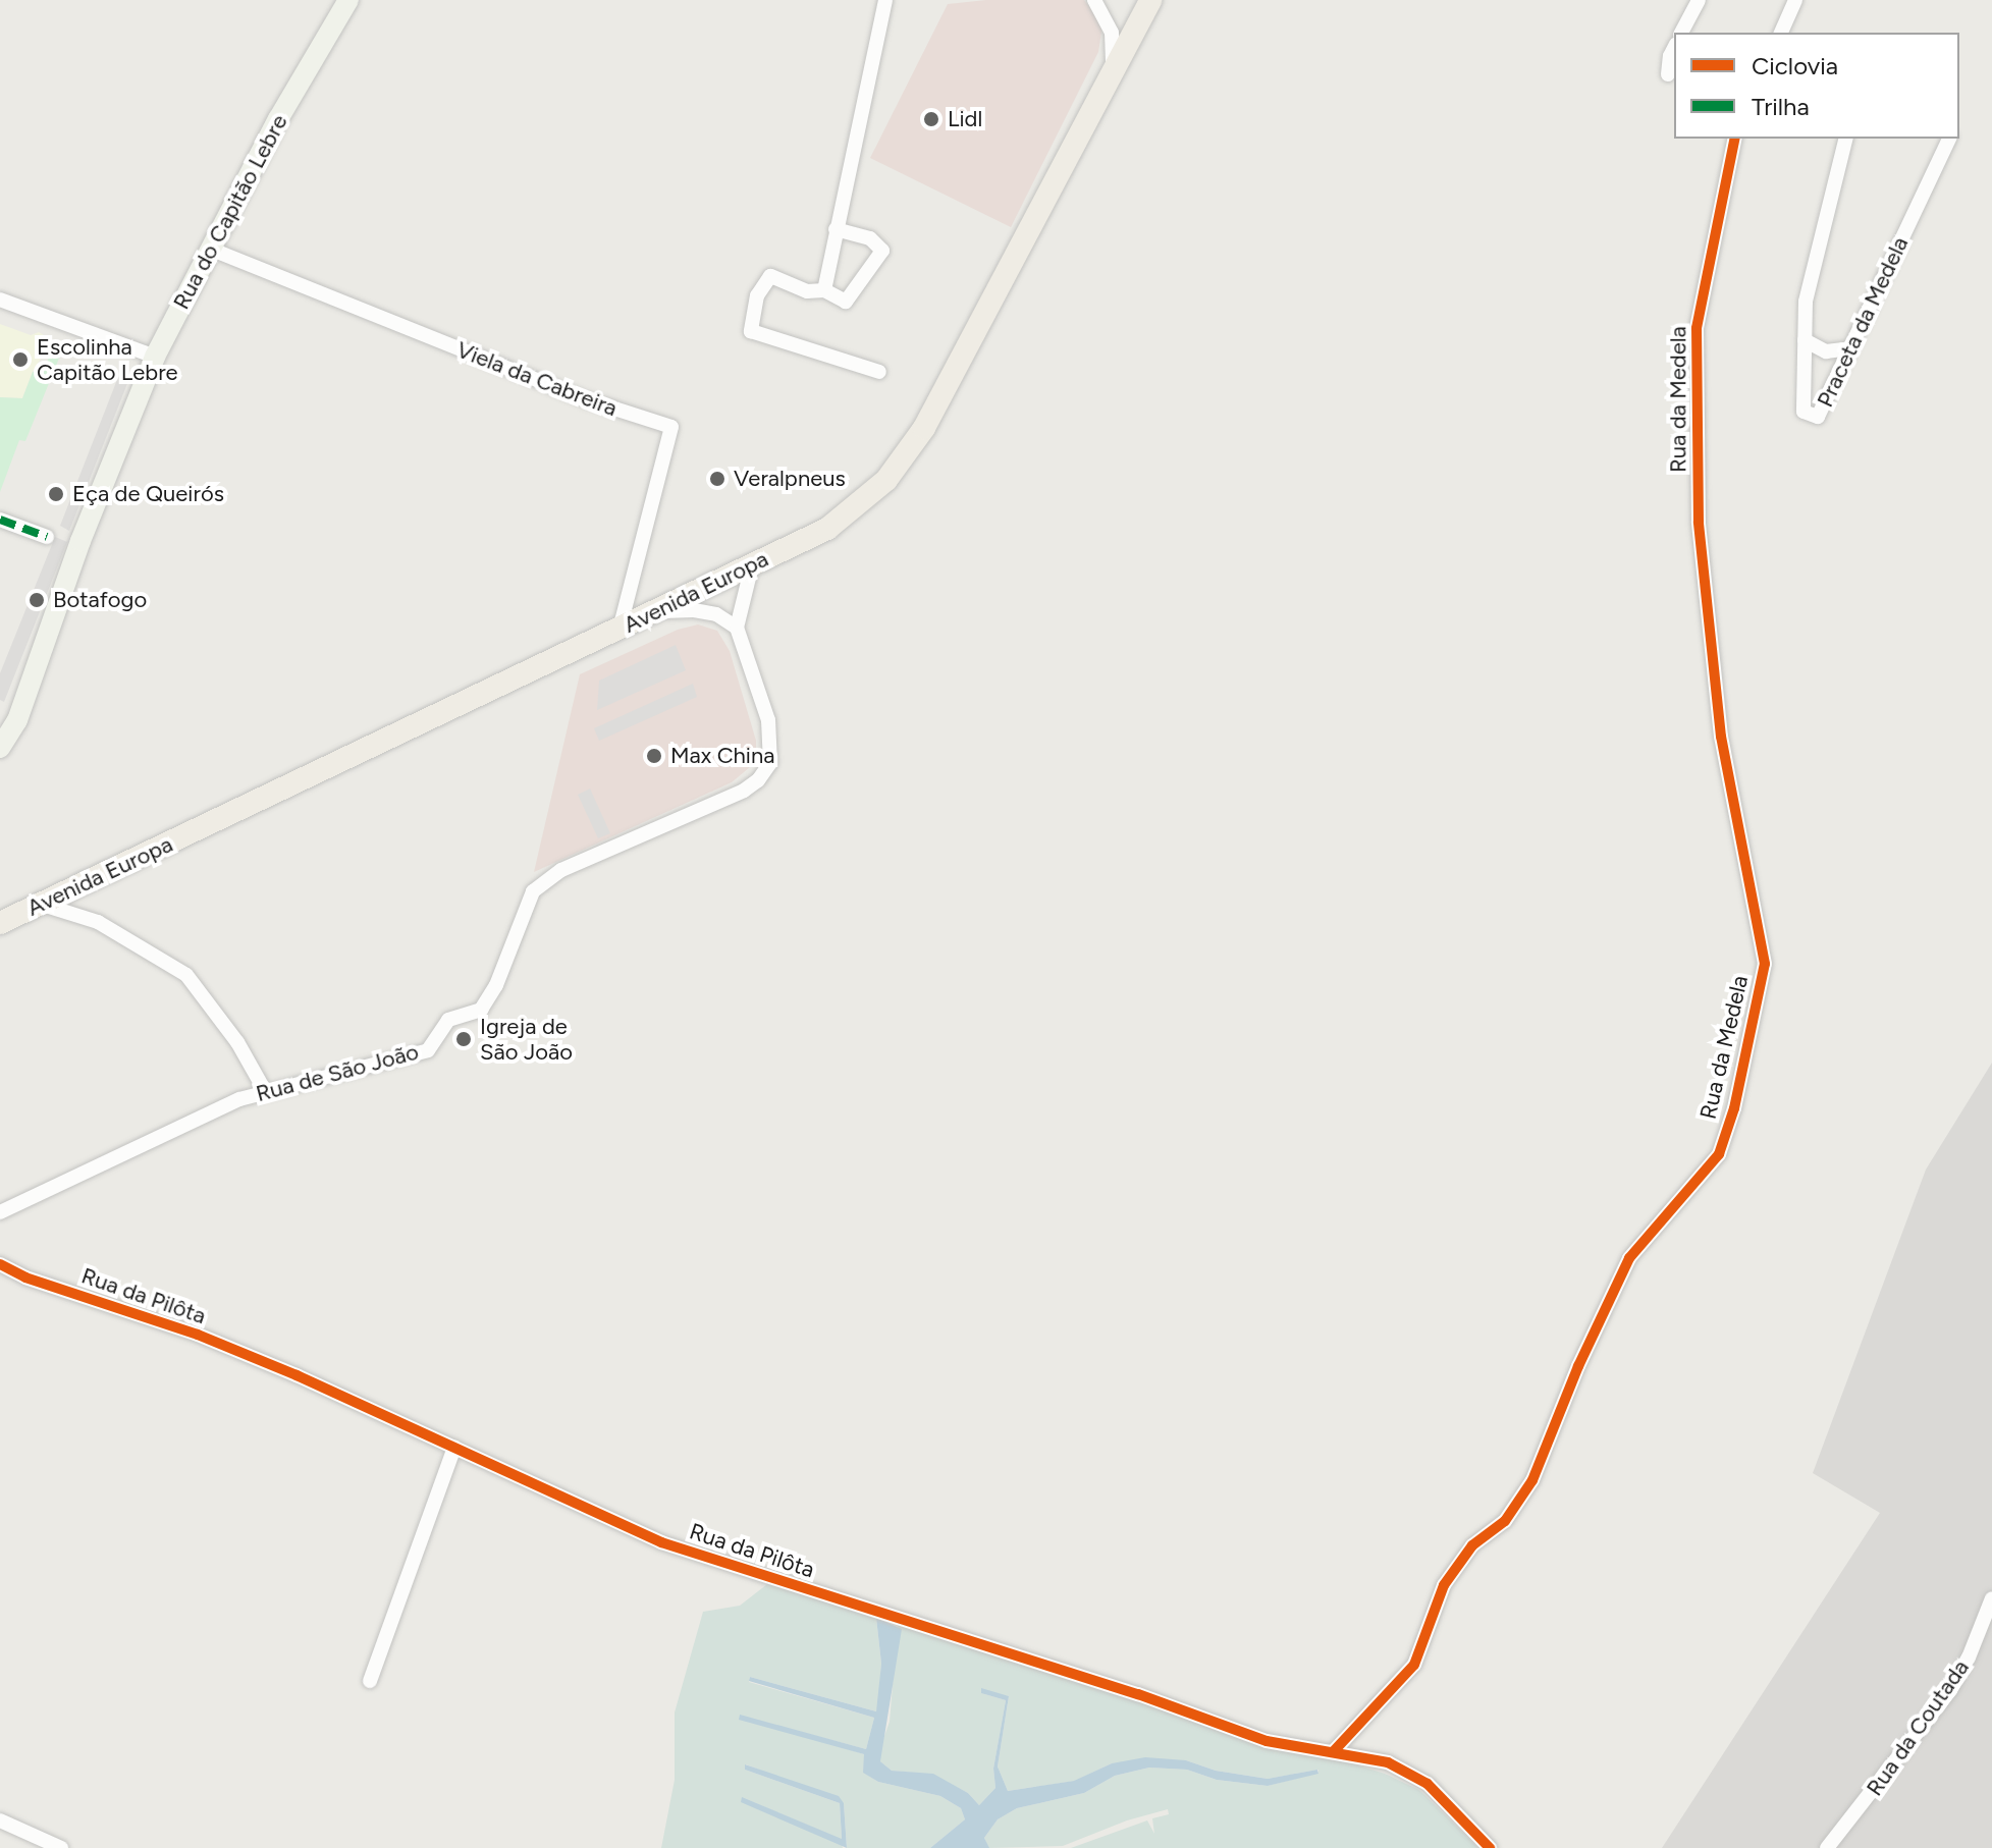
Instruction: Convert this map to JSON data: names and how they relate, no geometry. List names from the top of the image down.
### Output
{
  "streets": {
    "main road": ["Rua do Capitão Lebre", "Avenida Europa"],
    "street": [
      "Praceta da Medela",
      "Viela da Cabreira",
      "Rua da Medela",
      "Rua de São João",
      "Rua da Pilôta",
      "Rua da Coutada"
    ]
  },
  "crossings": [
    ["Rua do Capitão Lebre", "Viela da Cabreira"],
    ["Viela da Cabreira", "Avenida Europa"],
    ["Rua da Medela", "Rua da Pilôta"]
  ],
  "places": [
    "Lidl",
    "Escolinha Capitão Lebre",
    "Veralpneus",
    "Eça de Queirós",
    "Botafogo",
    "Max China",
    "Igreja de São João"
  ],
  "legend": ["Ciclovia", "Trilha"]
}
